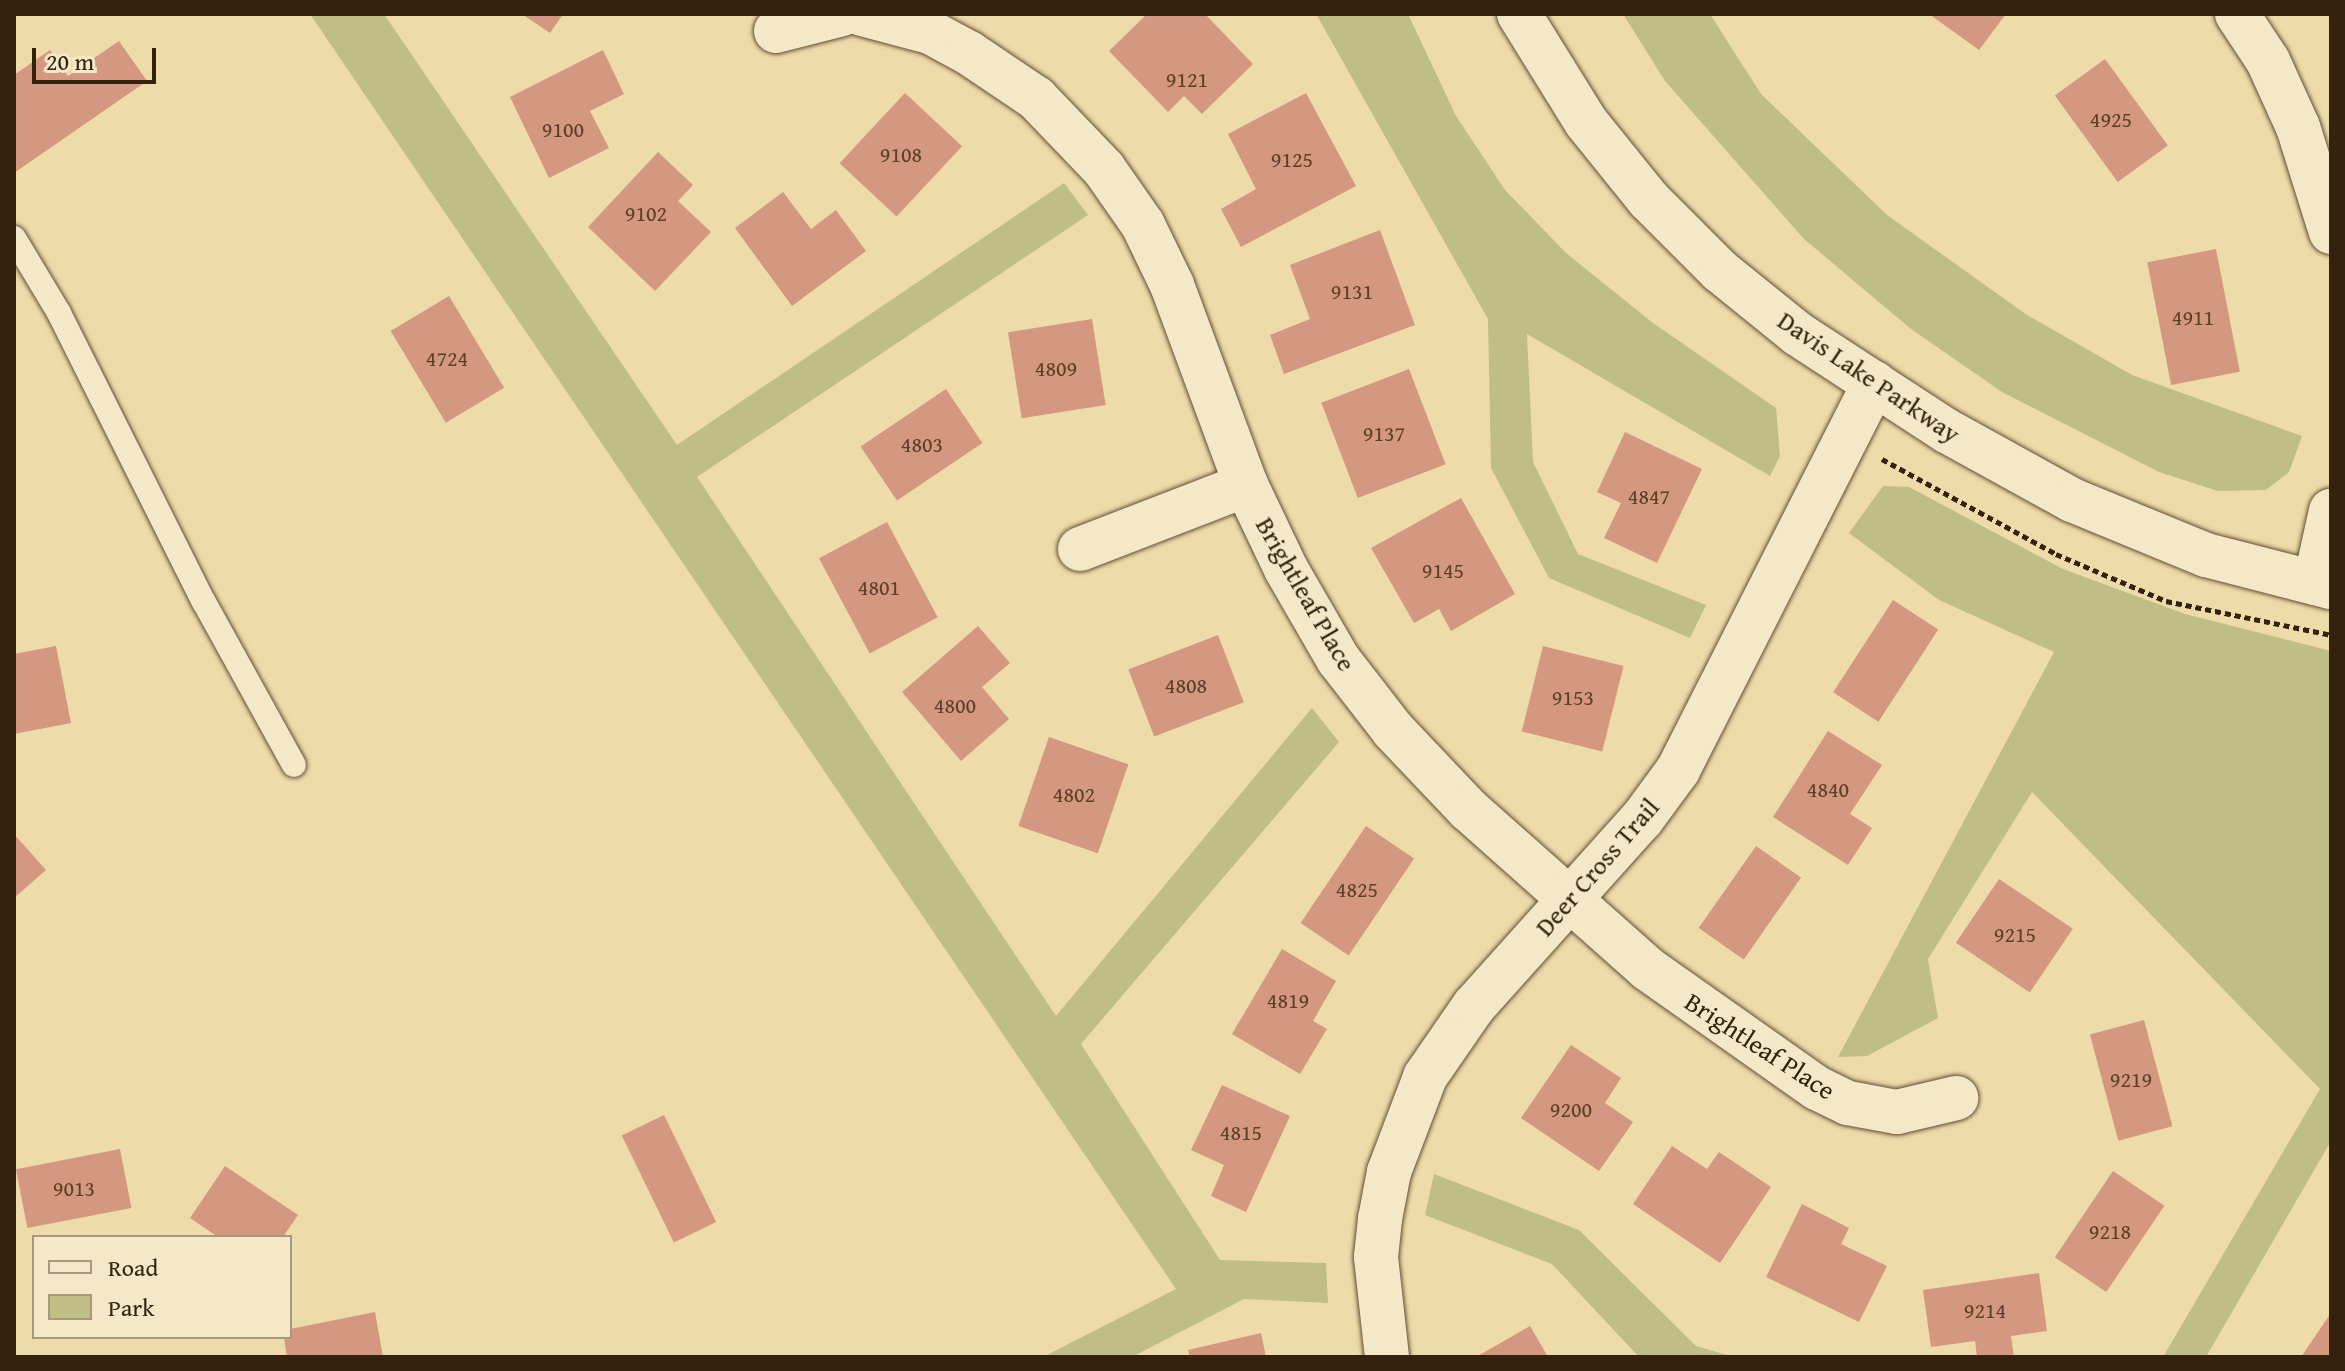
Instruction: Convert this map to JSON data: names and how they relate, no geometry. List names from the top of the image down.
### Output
{
  "streets": {
    "street": ["Davis Lake Parkway", "Brightleaf Place", "Deer Cross Trail"]
  },
  "crossings": [
    ["Davis Lake Parkway", "Deer Cross Trail"],
    ["Brightleaf Place", "Deer Cross Trail"]
  ],
  "house_numbers": [
    "9121",
    "4925",
    "9100",
    "9108",
    "9125",
    "9102",
    "9131",
    "4911",
    "4724",
    "4809",
    "9137",
    "4803",
    "4847",
    "9145",
    "4801",
    "4808",
    "9153",
    "4800",
    "4840",
    "4802",
    "4825",
    "9215",
    "4819",
    "9219",
    "9200",
    "4815",
    "9013",
    "9218",
    "9214"
  ],
  "legend": ["Road", "Park"],
  "scale_bar": "20 m"
}
